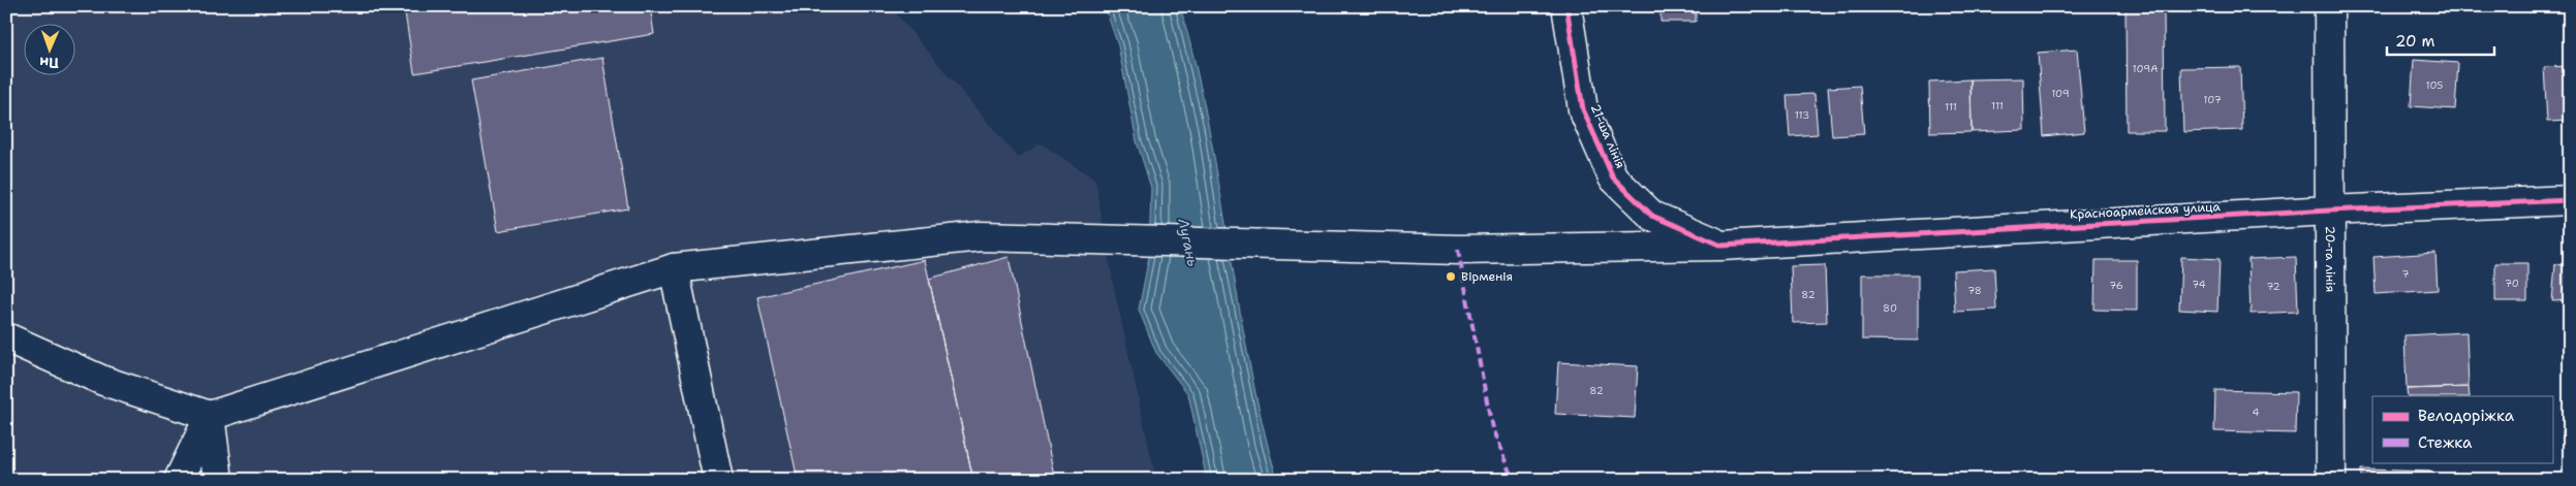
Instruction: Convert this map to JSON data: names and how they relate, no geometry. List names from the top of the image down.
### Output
{
  "streets": {
    "street": ["21-ша лінія", "Красноармейская улица", "20-та лінія"]
  },
  "crossings": [
    ["21-ша лінія", "Красноармейская улица"],
    ["Красноармейская улица", "20-та лінія"]
  ],
  "water": ["Лугань"],
  "places": ["Вірменія"],
  "house_numbers": [
    "109А",
    "105",
    "109",
    "107",
    "111",
    "111",
    "113",
    "7",
    "70",
    "74",
    "76",
    "72",
    "78",
    "82",
    "80",
    "82",
    "4"
  ],
  "legend": ["Велодоріжка", "Стежка"],
  "scale_bar": "20 m",
  "north": "bottom"
}
